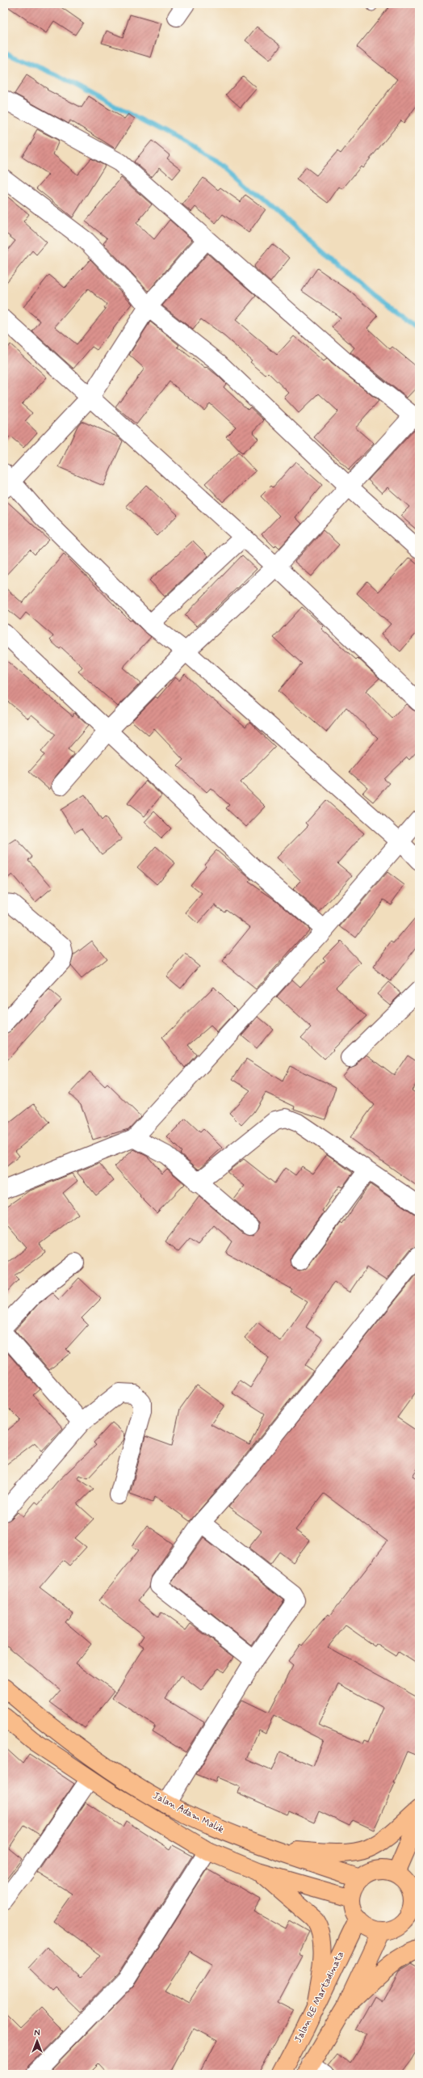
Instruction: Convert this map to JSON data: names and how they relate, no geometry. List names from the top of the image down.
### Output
{
  "streets": {
    "main road": ["Jalan Adam Malik", "Jalan RE Martadinata"]
  },
  "crossings": [
    ["Jalan Adam Malik", "Jalan RE Martadinata"]
  ],
  "north": "top"
}
